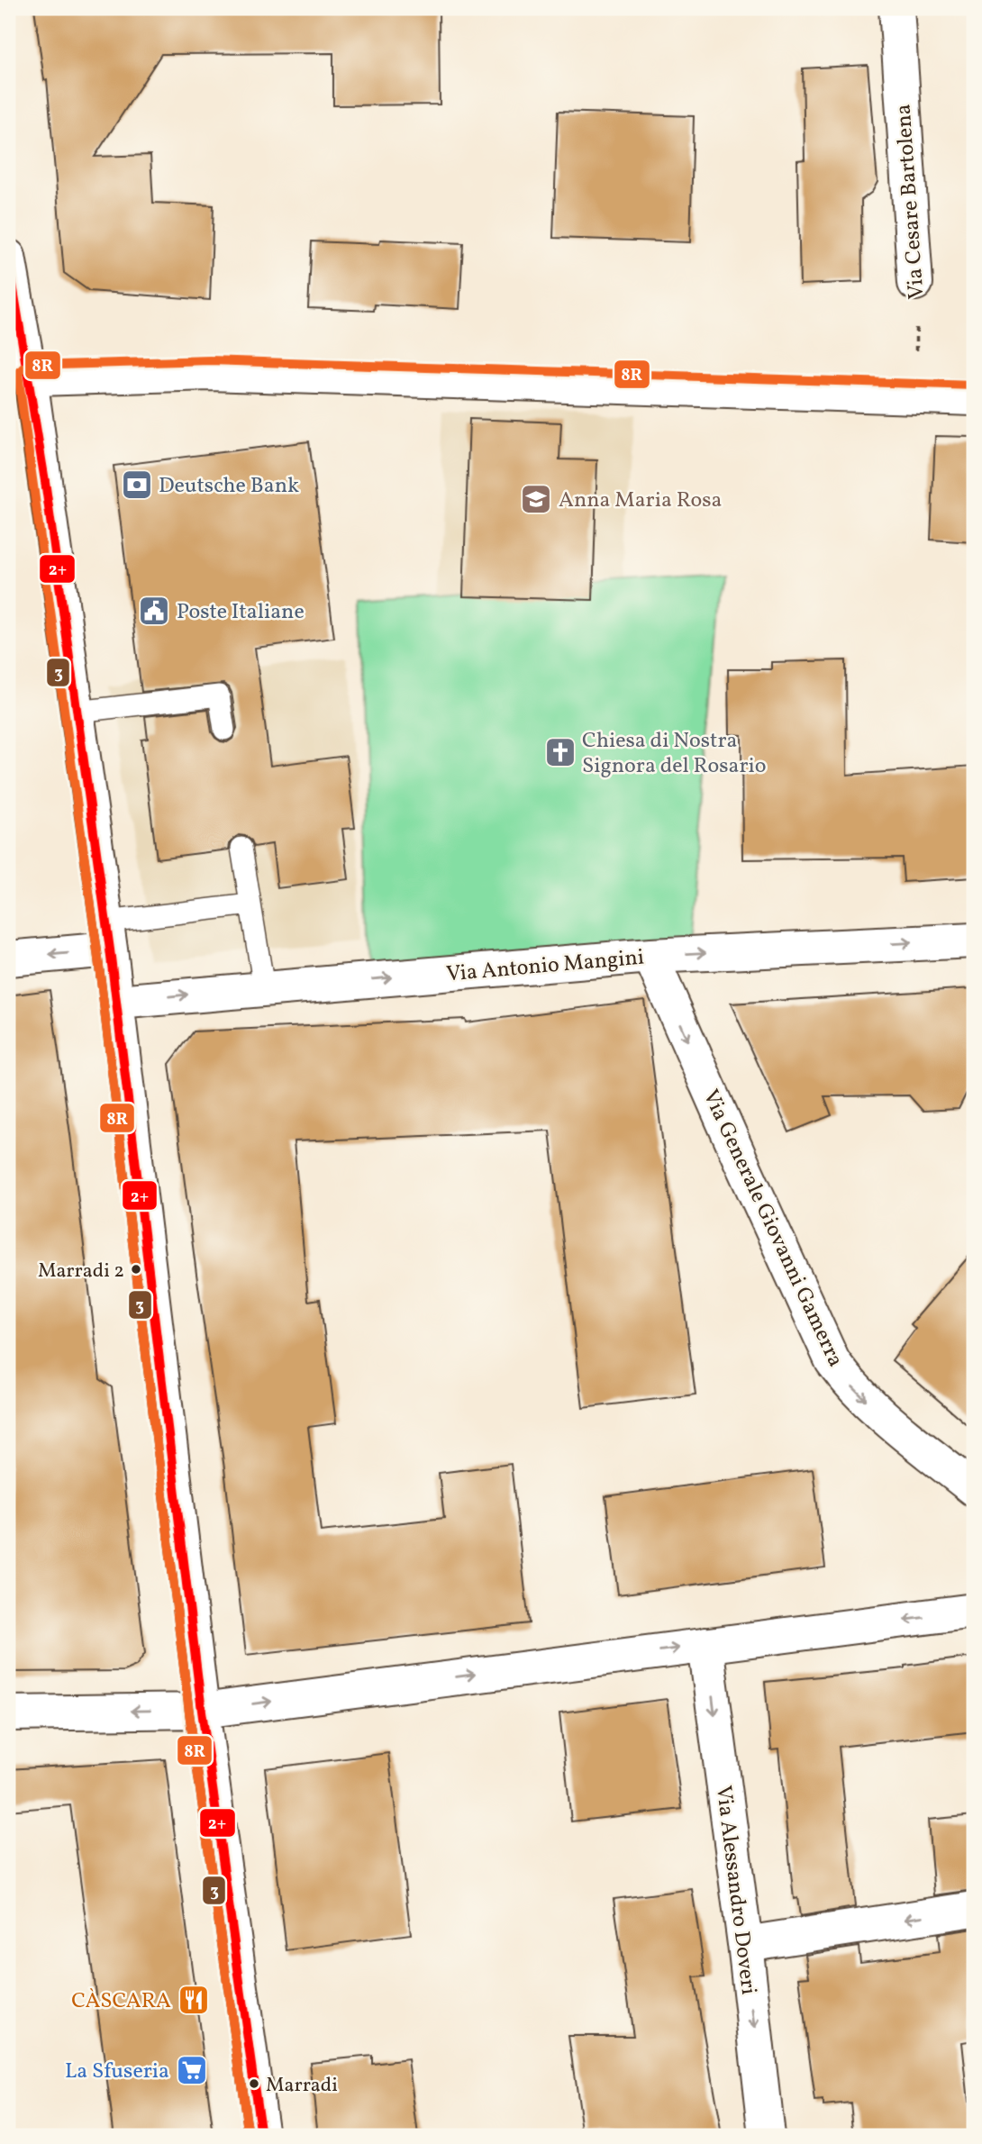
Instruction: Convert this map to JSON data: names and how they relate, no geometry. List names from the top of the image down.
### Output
{
  "streets": {
    "street": [
      "Via Cesare Bartolena",
      "Via Antonio Mangini",
      "Via Generale Giovanni Gamerra",
      "Via Alessandro Doveri"
    ]
  },
  "crossings": [
    ["Via Antonio Mangini", "Via Generale Giovanni Gamerra"]
  ],
  "one_way": ["Via Antonio Mangini", "Via Generale Giovanni Gamerra", "Via Alessandro Doveri"],
  "places": {
    "bank": ["Deutsche Bank"],
    "school or university": ["Anna Maria Rosa"],
    "public building": ["Poste Italiane"],
    "church": ["Chiesa di Nostra Signora del Rosario"],
    "other": ["Marradi 2", "Marradi"],
    "restaurant": ["CÀSCARA"],
    "supermarket": ["La Sfuseria"]
  },
  "lines": ["transit line 2+", "transit line 8R", "transit line 3"]
}
